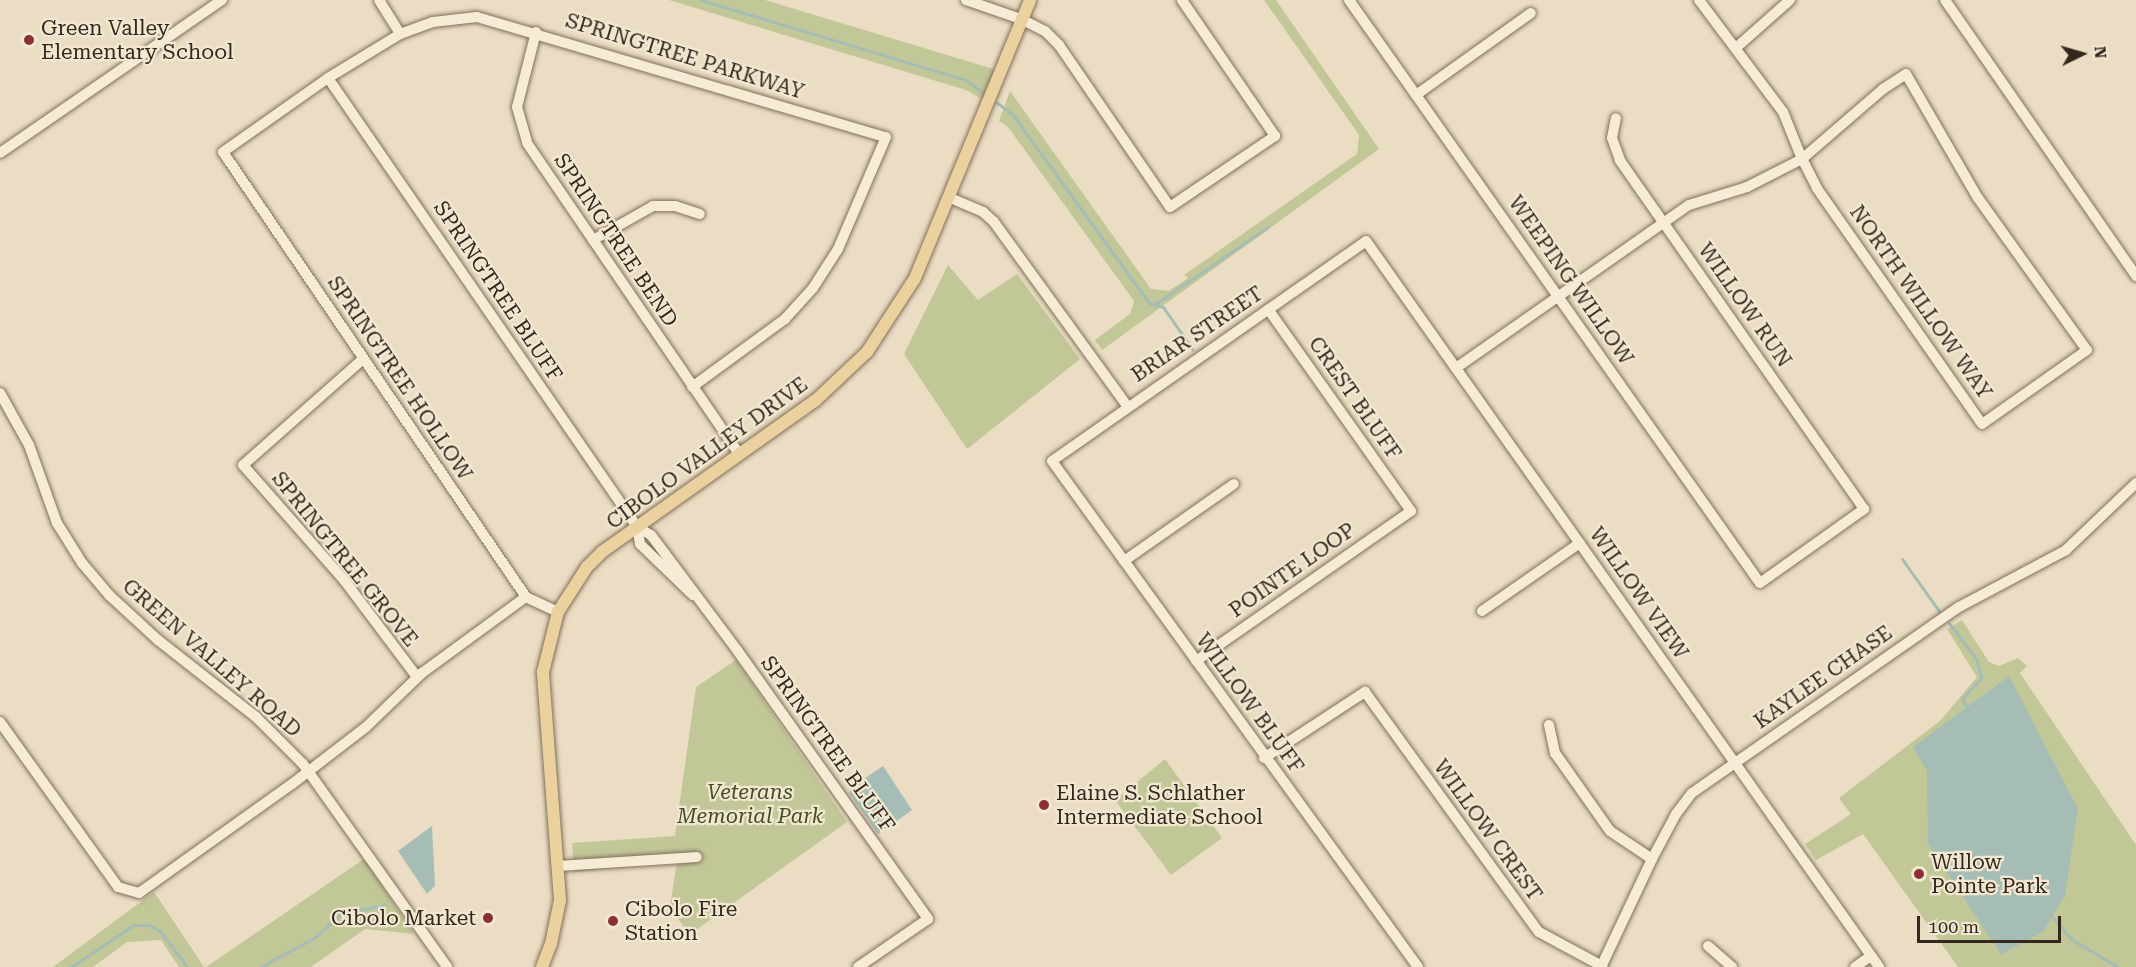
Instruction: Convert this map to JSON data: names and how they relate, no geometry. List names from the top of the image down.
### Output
{
  "streets": {
    "main road": ["CIBOLO VALLEY DRIVE"],
    "street": [
      "SPRINGTREE PARKWAY",
      "SPRINGTREE BEND",
      "WEEPING WILLOW",
      "SPRINGTREE BLUFF",
      "NORTH WILLOW WAY",
      "WILLOW RUN",
      "BRIAR STREET",
      "SPRINGTREE HOLLOW",
      "CREST BLUFF",
      "SPRINGTREE GROVE",
      "POINTE LOOP",
      "WILLOW VIEW",
      "GREEN VALLEY ROAD",
      "KAYLEE CHASE",
      "WILLOW BLUFF",
      "WILLOW CREST"
    ]
  },
  "crossings": [
    ["SPRINGTREE PARKWAY", "SPRINGTREE BEND"],
    ["SPRINGTREE PARKWAY", "SPRINGTREE BLUFF"],
    ["SPRINGTREE PARKWAY", "SPRINGTREE HOLLOW"],
    ["SPRINGTREE BEND", "CIBOLO VALLEY DRIVE"],
    ["WEEPING WILLOW", "WILLOW RUN"],
    ["SPRINGTREE BLUFF", "CIBOLO VALLEY DRIVE"],
    ["BRIAR STREET", "CREST BLUFF"],
    ["BRIAR STREET", "WILLOW VIEW"],
    ["BRIAR STREET", "WILLOW BLUFF"],
    ["SPRINGTREE HOLLOW", "SPRINGTREE GROVE"],
    ["CREST BLUFF", "POINTE LOOP"],
    ["POINTE LOOP", "WILLOW BLUFF"],
    ["WILLOW VIEW", "KAYLEE CHASE"],
    ["KAYLEE CHASE", "WILLOW CREST"],
    ["WILLOW BLUFF", "WILLOW CREST"]
  ],
  "parks": ["Veterans Memorial Park"],
  "places": [
    "Green Valley Elementary School",
    "Elaine S. Schlather Intermediate School",
    "Willow Pointe Park",
    "Cibolo Market",
    "Cibolo Fire Station"
  ],
  "scale_bar": "100 m",
  "north": "right"
}
